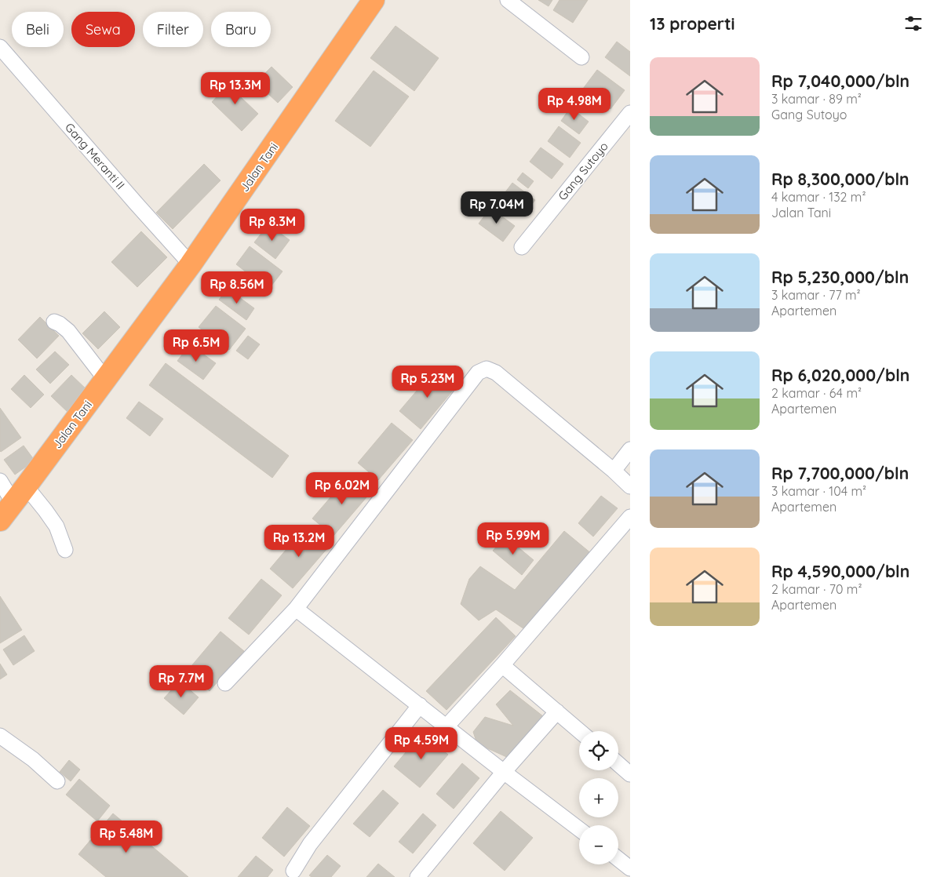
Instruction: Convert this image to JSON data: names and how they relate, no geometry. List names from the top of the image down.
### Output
{
  "streets": {
    "highway": ["Jalan Tani"],
    "street": ["Gang Meranti II", "Gang Sutoyo"]
  },
  "crossings": [
    ["Gang Meranti II", "Jalan Tani"]
  ],
  "page": {
    "heading": "13 properti",
    "chip": [
      "Beli",
      "Sewa",
      "Filter",
      "Baru"
    ],
    "list": [
      {
        "name": "Rp 7,040,000/bln",
        "note": "3 kamar · 89 m² · Gang Sutoyo"
      },
      {
        "name": "Rp 8,300,000/bln",
        "note": "4 kamar · 132 m² · Jalan Tani"
      },
      {
        "name": "Rp 5,230,000/bln",
        "note": "3 kamar · 77 m² · Apartemen"
      },
      {
        "name": "Rp 6,020,000/bln",
        "note": "2 kamar · 64 m² · Apartemen"
      },
      {
        "name": "Rp 7,700,000/bln",
        "note": "3 kamar · 104 m² · Apartemen"
      },
      {
        "name": "Rp 4,590,000/bln",
        "note": "2 kamar · 70 m² · Apartemen"
      }
    ],
    "price": [
      "Rp 13.3M",
      "Rp 4.98M",
      "Rp 7.04M",
      "Rp 8.3M",
      "Rp 8.56M",
      "Rp 6.5M",
      "Rp 5.23M",
      "Rp 6.02M",
      "Rp 5.99M",
      "Rp 13.2M",
      "Rp 7.7M",
      "Rp 4.59M",
      "Rp 5.48M"
    ],
    "map_buttons": ["+", "−"]
  }
}
